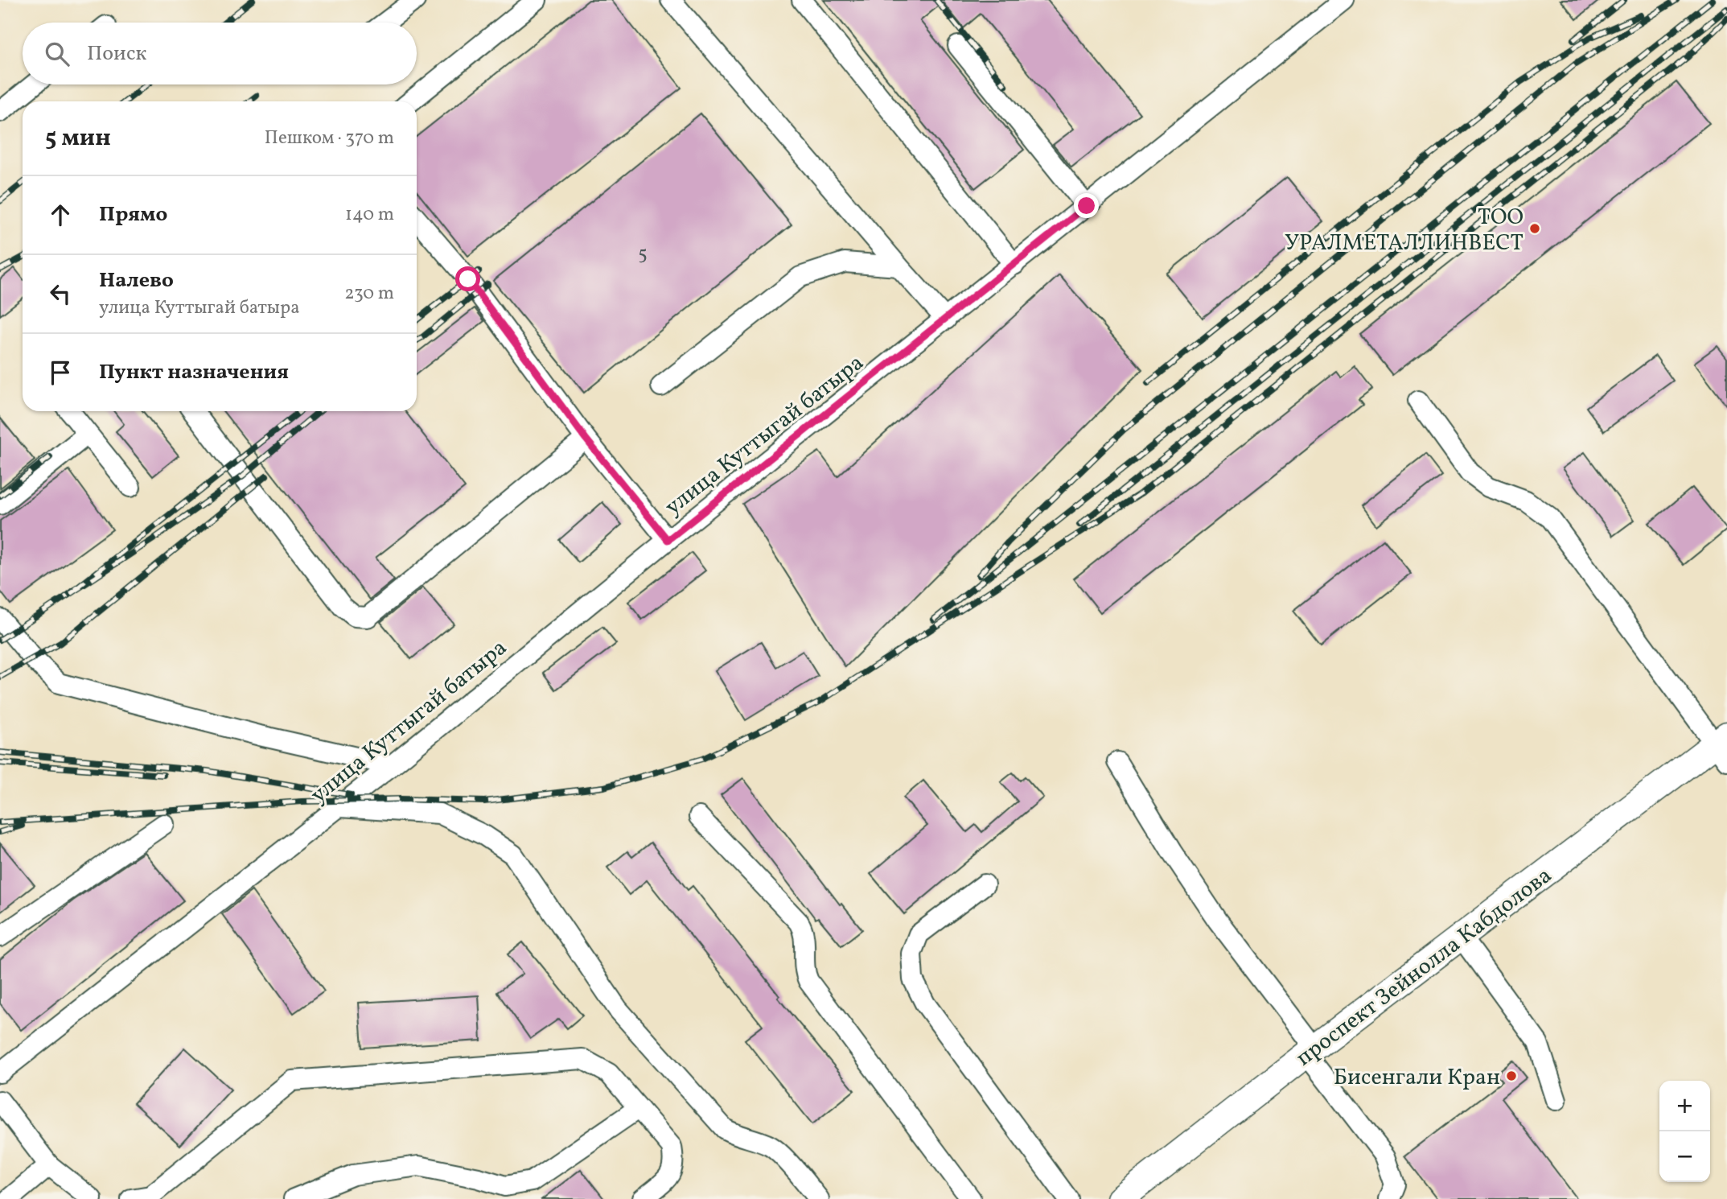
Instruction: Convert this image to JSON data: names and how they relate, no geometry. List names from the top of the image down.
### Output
{
  "streets": {
    "main road": ["проспект Зейнолла Кабдолова"],
    "street": ["улица Куттыгай батыра"]
  },
  "places": ["ТОО УРАЛМЕТАЛЛИНВЕСТ", "Бисенгали Кран"],
  "house_numbers": ["5"],
  "page": {
    "search": "Поиск",
    "heading": ["5 мин", "Пешком · 370 m"],
    "list": [
      ["Прямо", "140 m"],
      ["Налево", "улица Куттыгай батыра", "230 m"],
      "Пункт назначения"
    ],
    "map_buttons": ["+", "−"]
  }
}
